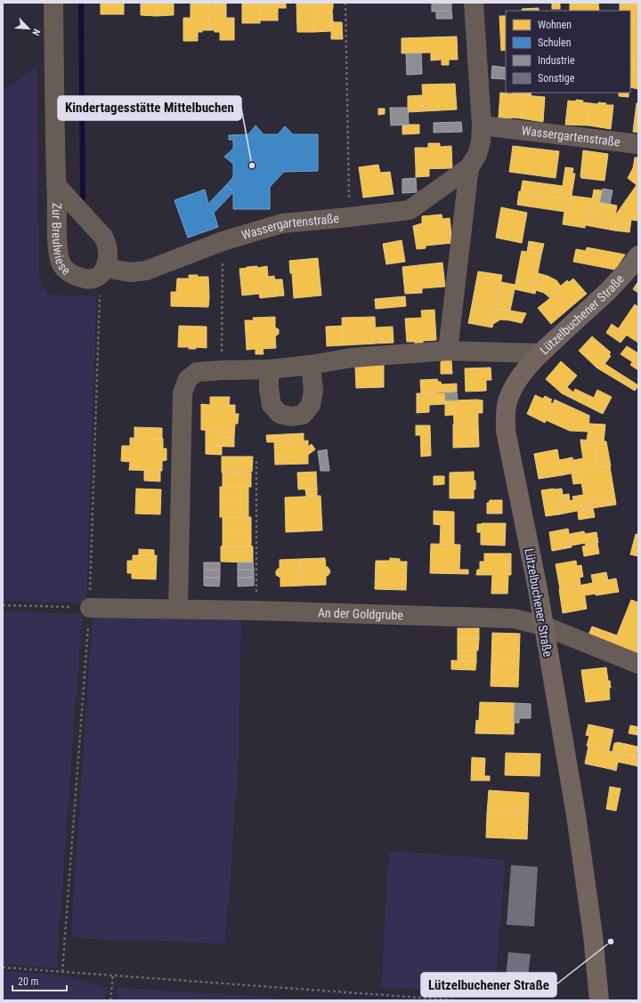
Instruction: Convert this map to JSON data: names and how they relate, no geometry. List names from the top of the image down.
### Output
{
  "streets": {
    "main road": ["Lützelbuchener Straße"],
    "street": ["Wassergartenstraße", "Zur Breulwiese", "An der Goldgrube"]
  },
  "crossings": [
    ["Wassergartenstraße", "Zur Breulwiese"],
    ["Lützelbuchener Straße", "An der Goldgrube"]
  ],
  "places": ["Kindertagesstätte Mittelbuchen", "Lützelbuchener Straße"],
  "legend": [
    "Wohnen",
    "Schulen",
    "Industrie",
    "Sonstige"
  ],
  "scale_bar": "20 m",
  "north": "bottom right"
}
